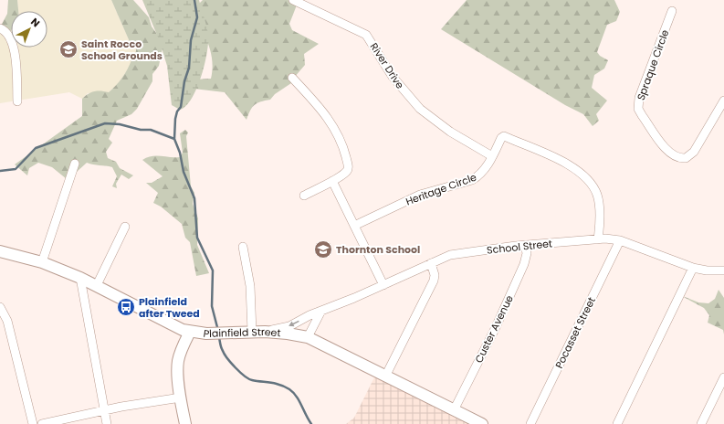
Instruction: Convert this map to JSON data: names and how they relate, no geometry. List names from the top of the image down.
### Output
{
  "streets": {
    "main road": ["Plainfield Street"],
    "street": [
      "Spraque Circle",
      "River Drive",
      "Heritage Circle",
      "School Street",
      "Custer Avenue",
      "Pocasset Street"
    ]
  },
  "crossings": [
    ["River Drive", "Heritage Circle"],
    ["Heritage Circle", "School Street"],
    ["School Street", "Custer Avenue"],
    ["School Street", "Plainfield Street"],
    ["School Street", "Pocasset Street"],
    ["Custer Avenue", "Plainfield Street"]
  ],
  "places": {
    "school or university": ["Saint Rocco School Grounds", "Thornton School"],
    "bus stop": ["Plainfield after Tweed"]
  },
  "north": "top right"
}
